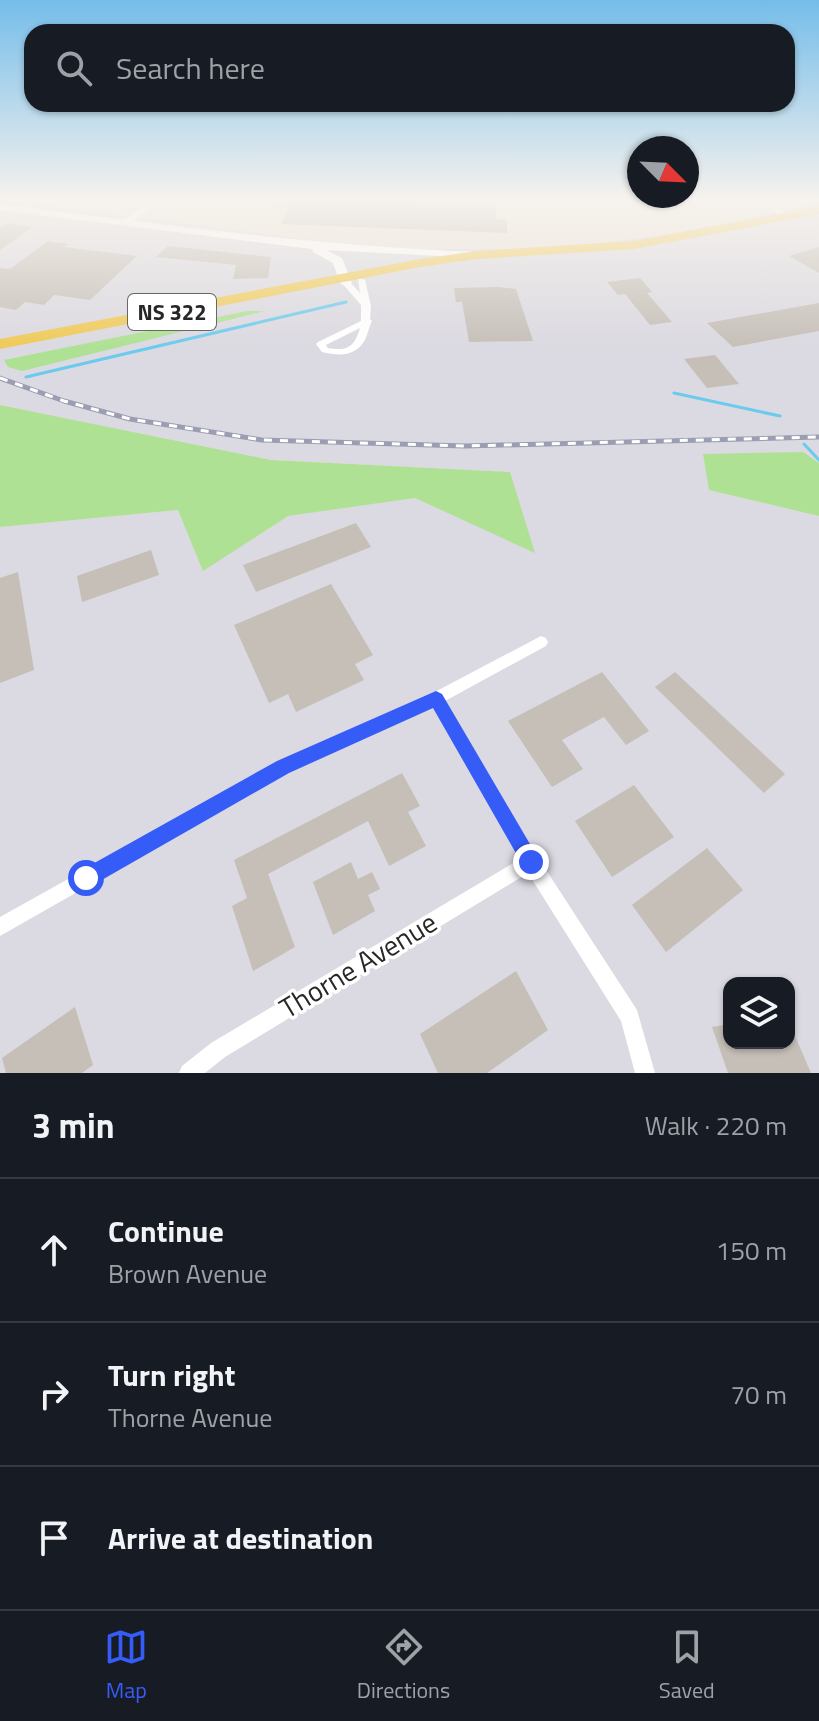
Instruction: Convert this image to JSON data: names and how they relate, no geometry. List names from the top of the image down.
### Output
{
  "streets": {
    "main road": ["NS 322"],
    "street": ["Thorne Avenue"]
  },
  "north": "bottom right",
  "page": {
    "search": "Search here",
    "heading": ["3 min", "Walk · 220 m"],
    "list": [
      ["Continue", "Brown Avenue", "150 m"],
      ["Turn right", "Thorne Avenue", "70 m"],
      "Arrive at destination"
    ],
    "nav": ["Map", "Directions", "Saved"]
  }
}
